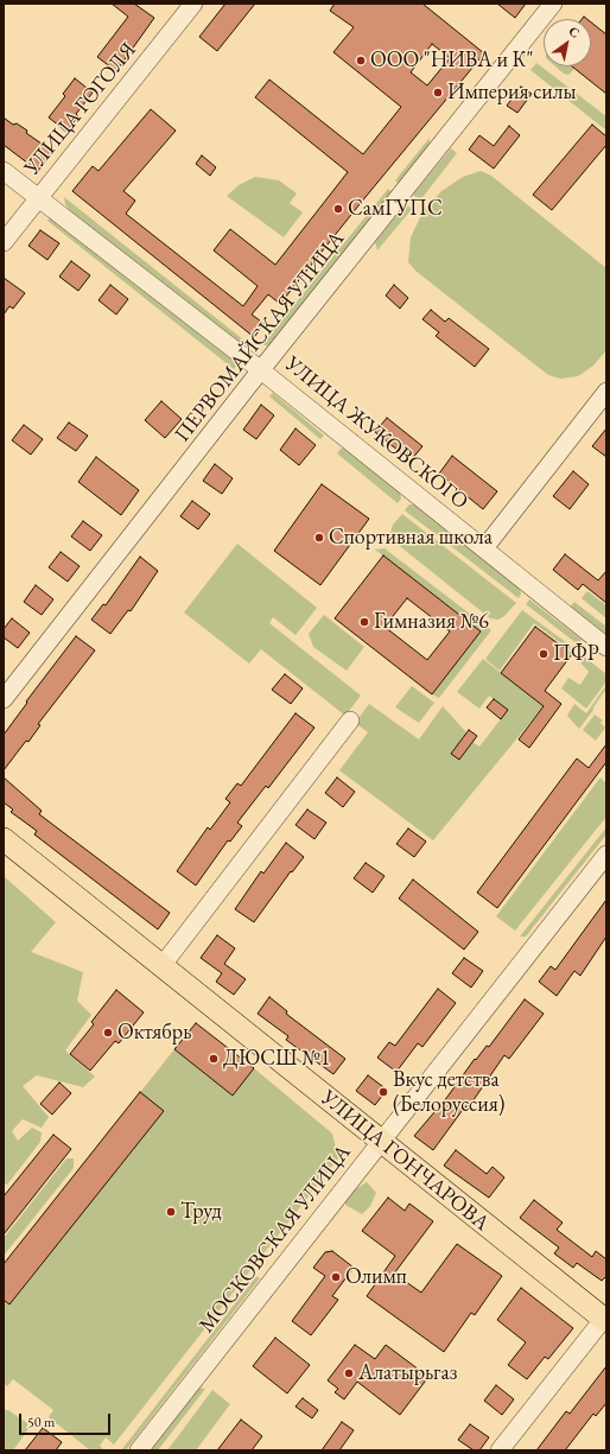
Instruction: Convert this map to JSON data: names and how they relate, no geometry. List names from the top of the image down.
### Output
{
  "streets": {
    "main road": ["УЛИЦА ГОНЧАРОВА"],
    "street": [
      "УЛИЦА ГОГОЛЯ",
      "ПЕРВОМАЙСКАЯ УЛИЦА",
      "УЛИЦА ЖУКОВСКОГО",
      "МОСКОВСКАЯ УЛИЦА"
    ]
  },
  "crossings": [
    ["УЛИЦА ГОГОЛЯ", "УЛИЦА ЖУКОВСКОГО"],
    ["ПЕРВОМАЙСКАЯ УЛИЦА", "УЛИЦА ЖУКОВСКОГО"],
    ["УЛИЦА ГОНЧАРОВА", "МОСКОВСКАЯ УЛИЦА"]
  ],
  "places": [
    "OOO \"НИВА и К\"",
    "Империя силы",
    "СамГУПС",
    "Спортивная школа",
    "Гимназия №6",
    "ПФР",
    "Октябрь",
    "ДЮСШ №1",
    "Вкус детства (Белоруссия)",
    "Труд",
    "Олимп",
    "Алатырьгаз"
  ],
  "scale_bar": "50 m",
  "north": "top right"
}
